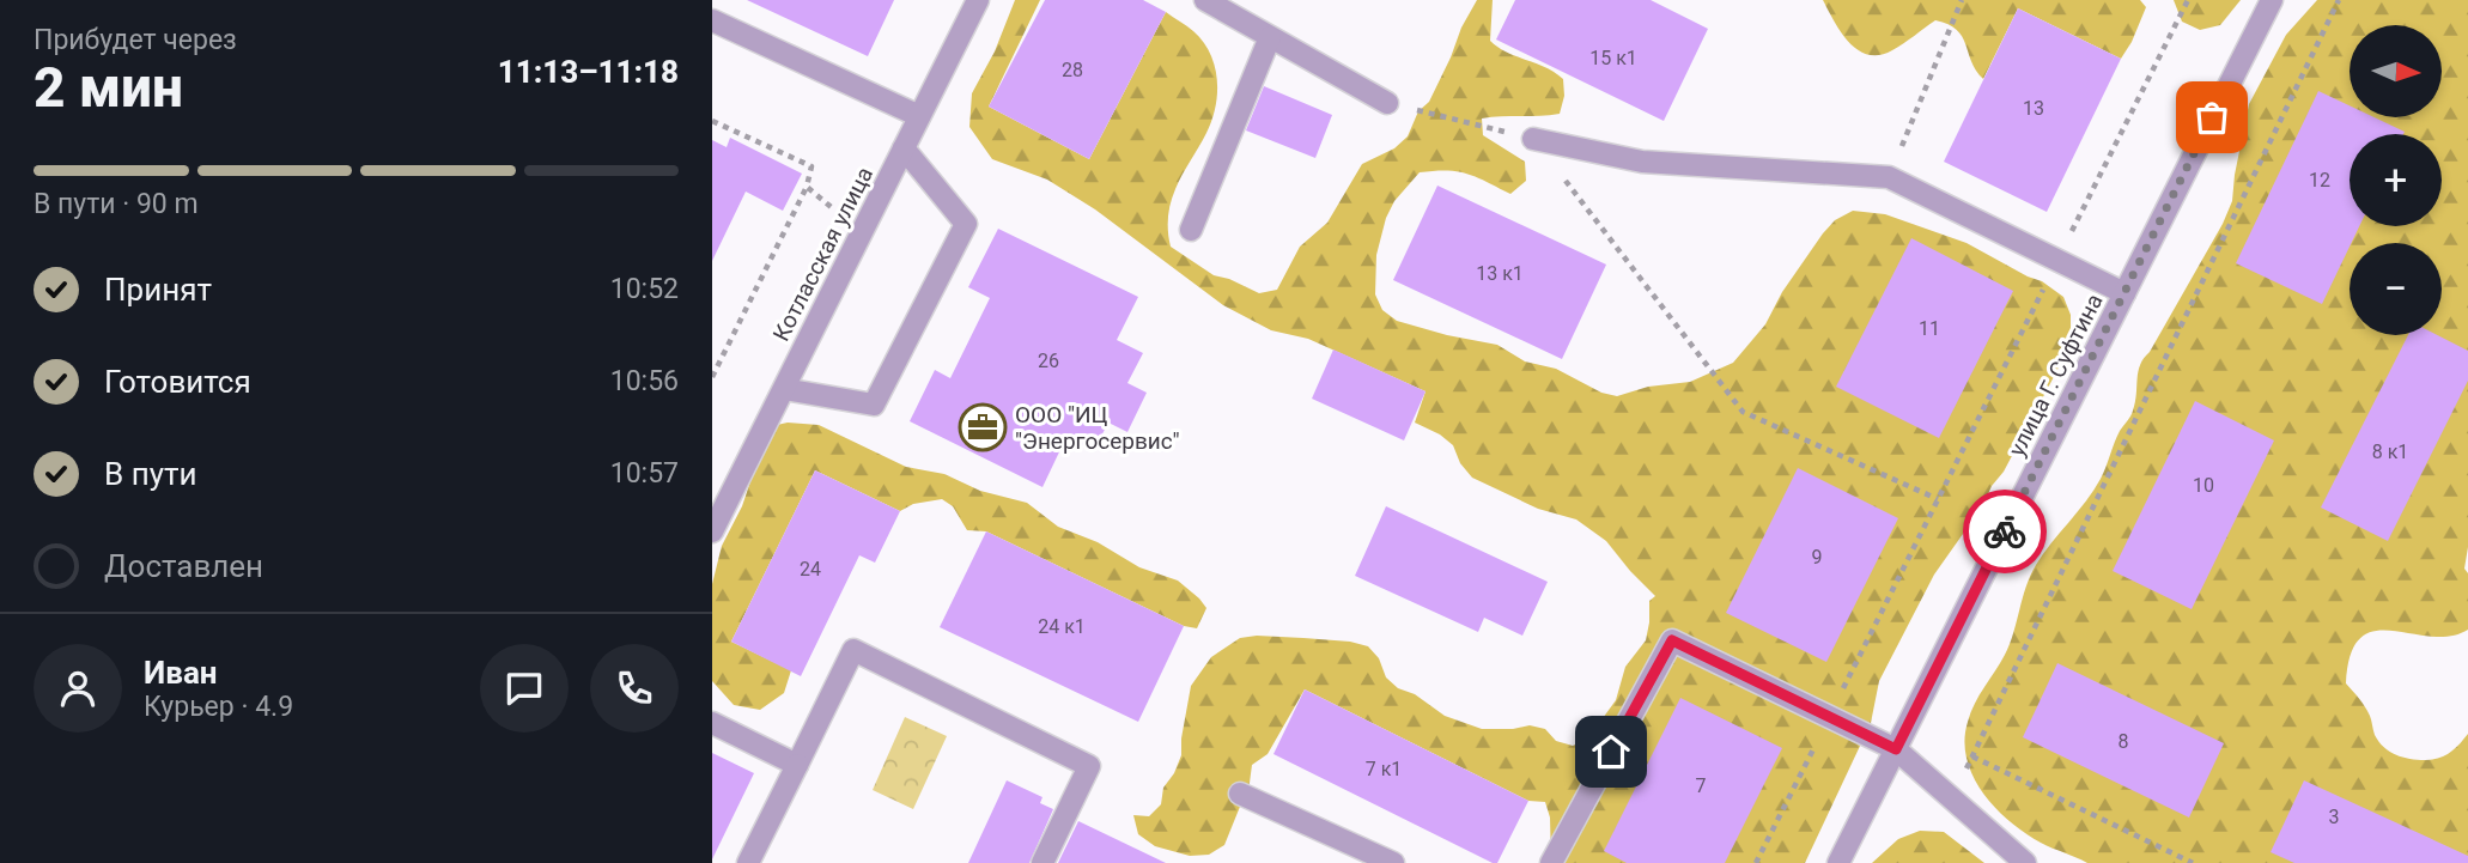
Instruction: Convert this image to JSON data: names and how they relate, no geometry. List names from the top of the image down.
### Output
{
  "streets": {
    "street": ["Котласская улица", "улица Г. Суфтина"]
  },
  "places": {
    "office": ["ООО \"ИЦ \"Энергосервис\""]
  },
  "house_numbers": [
    "15 к1",
    "28",
    "13",
    "12",
    "13 к1",
    "11",
    "26",
    "8 к1",
    "10",
    "9",
    "24",
    "24 к1",
    "8",
    "7 к1",
    "7",
    "3"
  ],
  "north": "right",
  "page": {
    "heading": ["2 мин", "Прибудет через", "11:13–11:18"],
    "panel": ["Иван", "Курьер · 4.9"],
    "map_buttons": ["+", "−"],
    "bar": "В пути · 90 m",
    "list": [
      ["Принят", "10:52"],
      ["Готовится", "10:56"],
      ["В пути", "10:57"],
      "Доставлен"
    ]
  }
}
